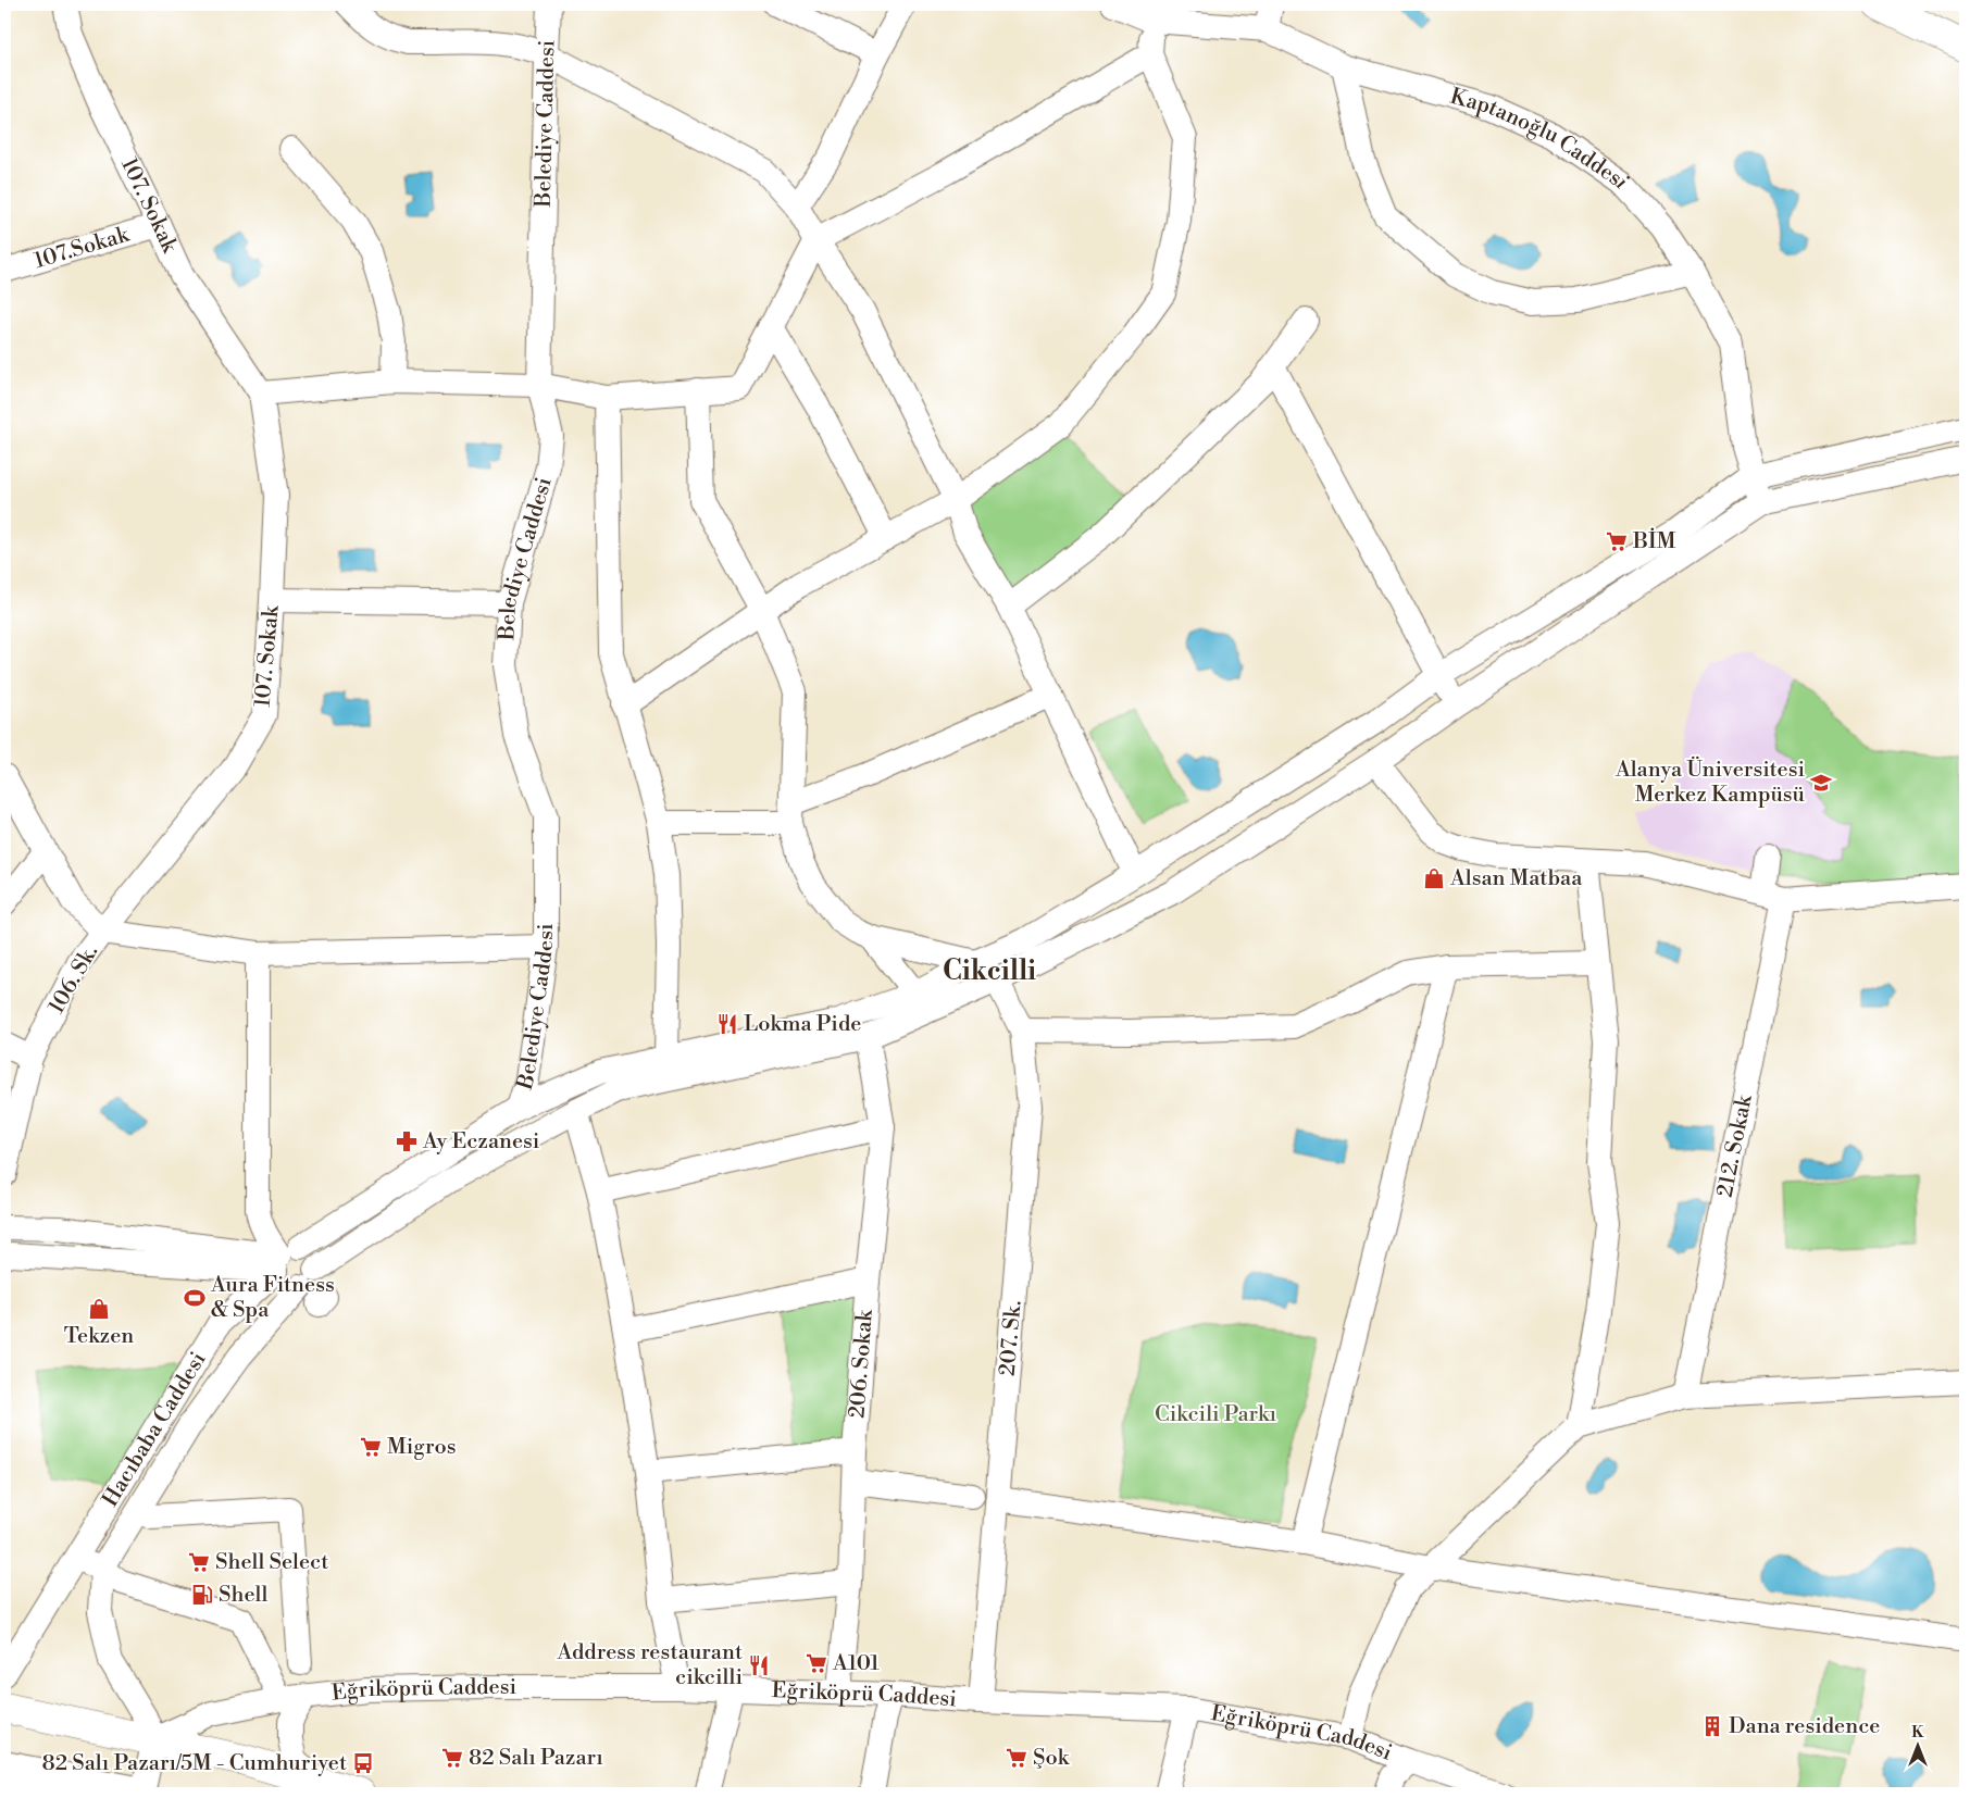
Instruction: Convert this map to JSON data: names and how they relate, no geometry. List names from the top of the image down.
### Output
{
  "streets": {
    "street": [
      "Belediye Caddesi",
      "Kaptanoğlu Caddesi",
      "107. Sokak",
      "107.Sokak",
      "106. Sk.",
      "212. Sokak",
      "207. Sk.",
      "206. Sokak",
      "Hacıbaba Caddesi",
      "Eğriköprü Caddesi"
    ]
  },
  "crossings": [
    ["Belediye Caddesi", "Hacıbaba Caddesi"],
    ["Kaptanoğlu Caddesi", "Hacıbaba Caddesi"],
    ["107. Sokak", "107.Sokak"],
    ["107. Sokak", "106. Sk."],
    ["207. Sk.", "Eğriköprü Caddesi"],
    ["206. Sokak", "Eğriköprü Caddesi"]
  ],
  "districts": ["Cikcilli"],
  "parks": ["Cikcili Parkı"],
  "places": {
    "supermarket": [
      "BİM",
      "Migros",
      "Shell Select",
      "A101",
      "82 Salı Pazarı",
      "Şok"
    ],
    "school or university": ["Alanya Üniversitesi Merkez Kampüsü"],
    "shop": ["Alsan Matbaa", "Tekzen"],
    "restaurant": ["Lokma Pide", "Address restaurant cikcilli"],
    "pharmacy": ["Ay Eczanesi"],
    "sports": ["Aura Fitness & Spa"],
    "fuel station": ["Shell"],
    "building": ["Dana residence"],
    "bus stop": ["82 Salı Pazarı/5M - Cumhuriyet"]
  },
  "north": "top"
}
